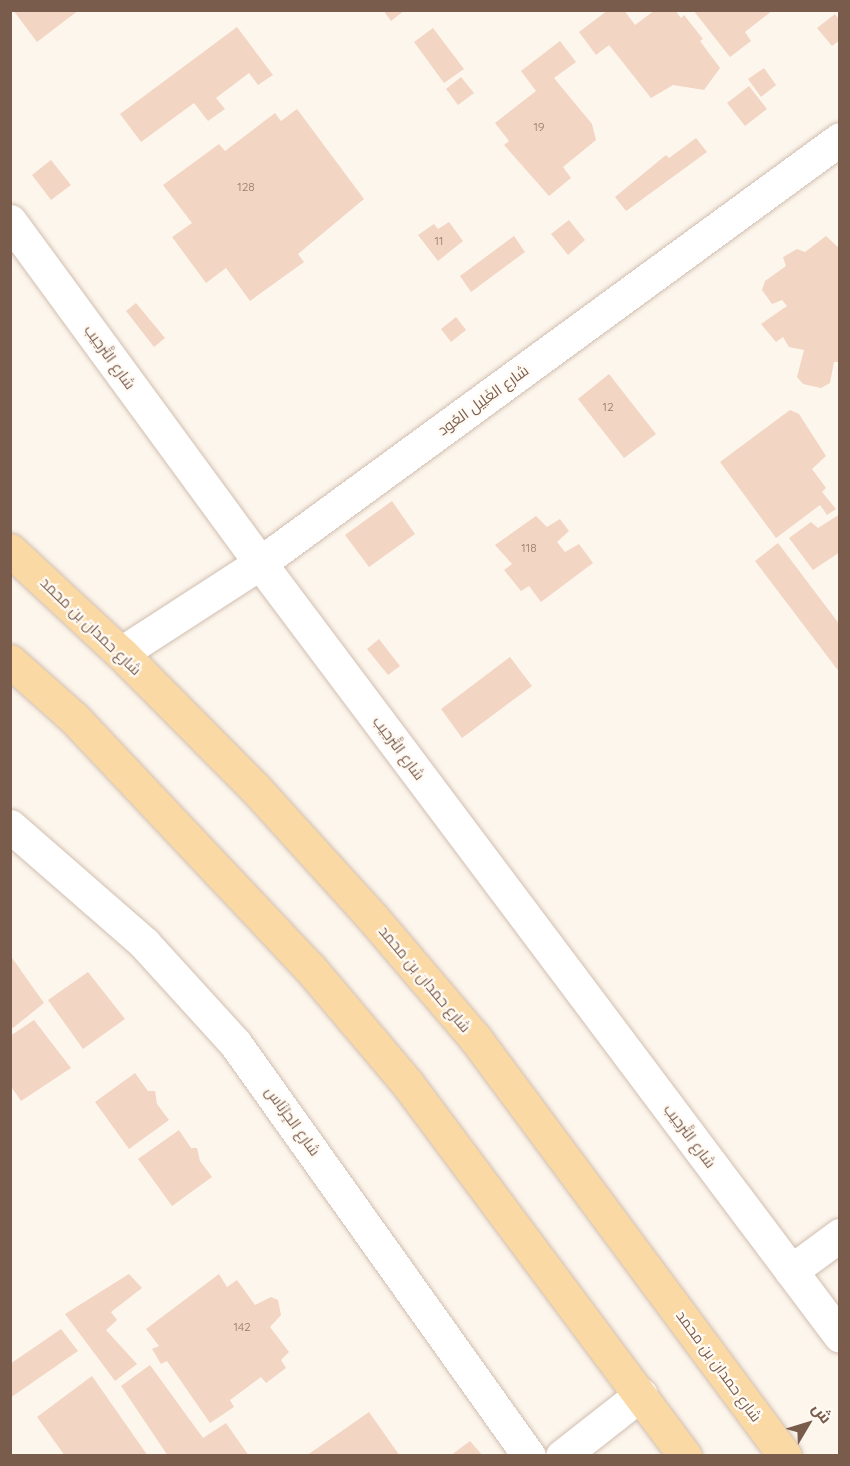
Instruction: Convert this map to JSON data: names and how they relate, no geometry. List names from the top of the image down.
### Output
{
  "streets": {
    "main road": ["شارع حمدان بن محمد"],
    "street": ["شارع التَّرحِيب", "شارع الغَلِيل العُود", "شارع الجِرْنَاس"]
  },
  "crossings": [
    ["شارع التَّرحِيب", "شارع الغَلِيل العُود"],
    ["شارع الغَلِيل العُود", "شارع حمدان بن محمد"]
  ],
  "house_numbers": [
    "19",
    "128",
    "11",
    "12",
    "118",
    "142"
  ],
  "north": "top right"
}
